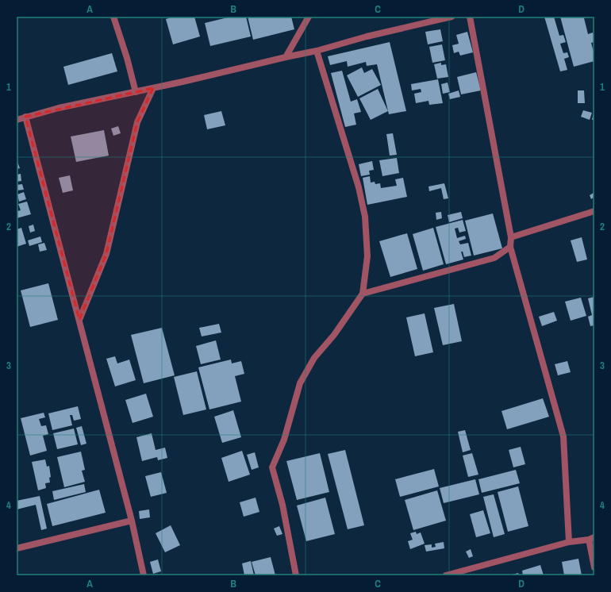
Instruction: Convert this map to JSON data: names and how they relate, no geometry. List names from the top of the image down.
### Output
{
  "grid": {
    "columns": [
      "A",
      "B",
      "C",
      "D"
    ],
    "rows": [
      "1",
      "2",
      "3",
      "4"
    ]
  }
}
